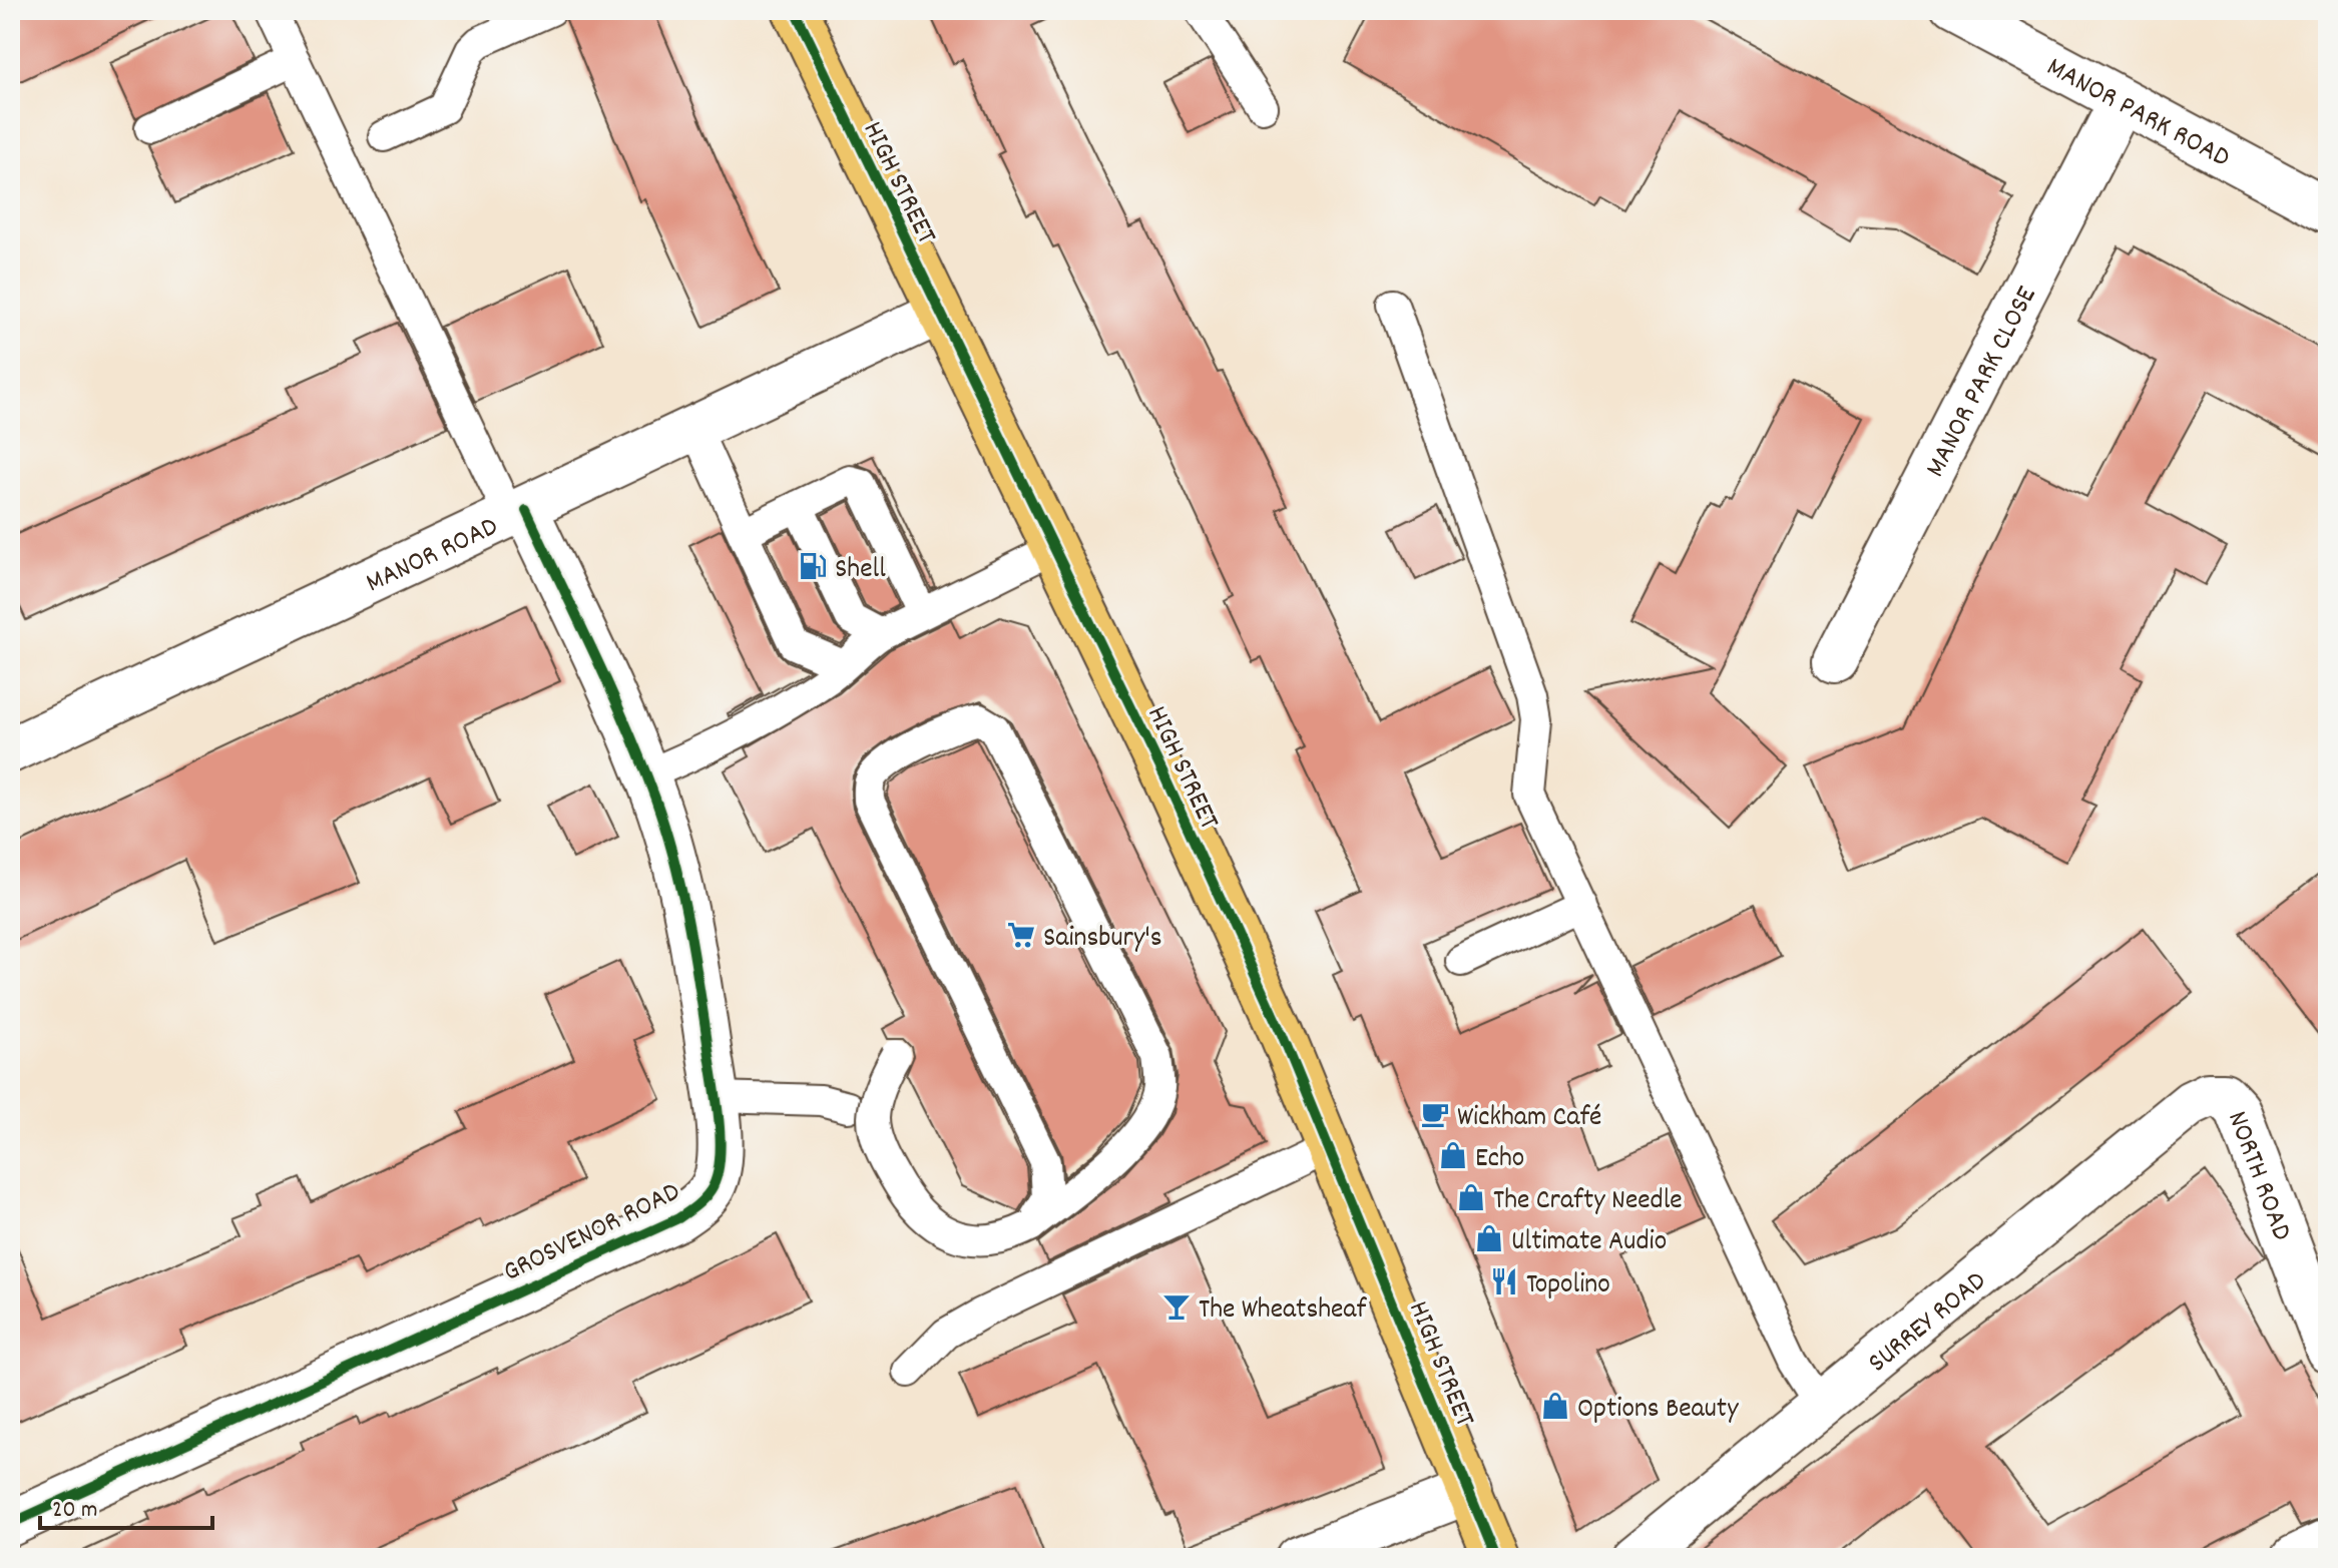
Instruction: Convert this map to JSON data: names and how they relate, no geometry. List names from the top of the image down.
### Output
{
  "streets": {
    "highway": ["HIGH STREET"],
    "street": [
      "MANOR PARK ROAD",
      "MANOR PARK CLOSE",
      "MANOR ROAD",
      "NORTH ROAD",
      "GROSVENOR ROAD",
      "SURREY ROAD"
    ]
  },
  "crossings": [
    ["MANOR PARK ROAD", "MANOR PARK CLOSE"],
    ["HIGH STREET", "MANOR ROAD"],
    ["MANOR ROAD", "GROSVENOR ROAD"],
    ["NORTH ROAD", "SURREY ROAD"]
  ],
  "places": {
    "fuel station": ["Shell"],
    "supermarket": ["Sainsbury's"],
    "cafe": ["Wickham Café"],
    "shop": [
      "Echo",
      "The Crafty Needle",
      "Ultimate Audio",
      "Options Beauty"
    ],
    "restaurant": ["Topolino"],
    "bar": ["The Wheatsheaf"]
  },
  "scale_bar": "20 m"
}
